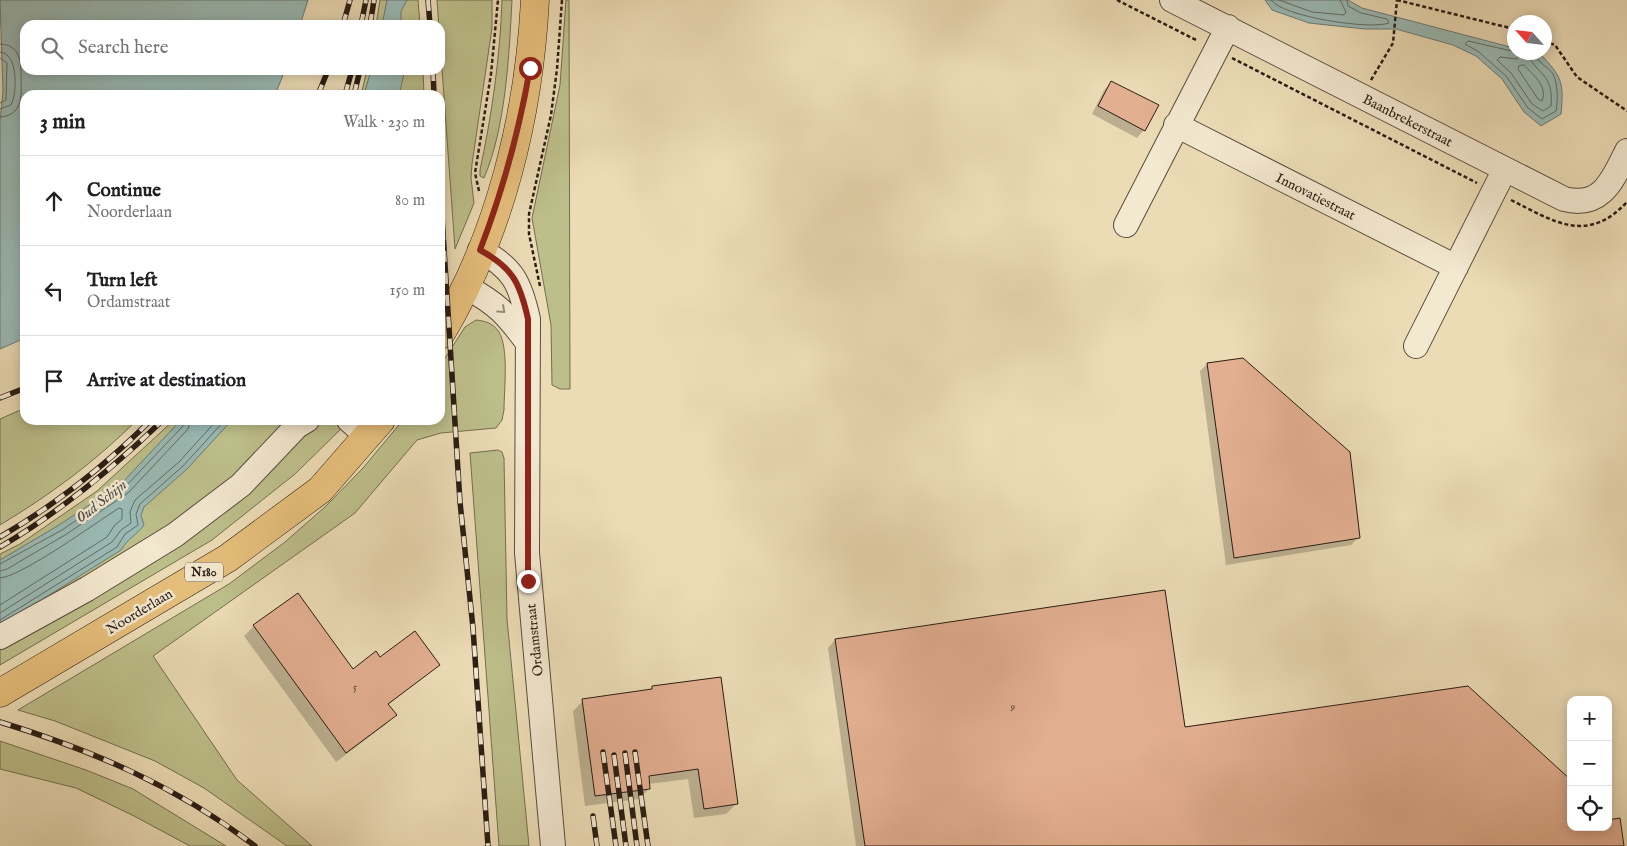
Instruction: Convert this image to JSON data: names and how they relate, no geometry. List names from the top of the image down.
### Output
{
  "streets": {
    "main road": ["N180", "Noorderlaan"],
    "street": ["Baanbrekerstraat", "Innovatiestraat", "Ordamstraat"]
  },
  "water": ["Oud Schijn"],
  "house_numbers": ["5", "9"],
  "north": "top left",
  "page": {
    "search": "Search here",
    "heading": ["3 min", "Walk · 230 m"],
    "list": [
      ["Continue", "Noorderlaan", "80 m"],
      ["Turn left", "Ordamstraat", "150 m"],
      "Arrive at destination"
    ],
    "map_buttons": ["+", "−"]
  }
}
